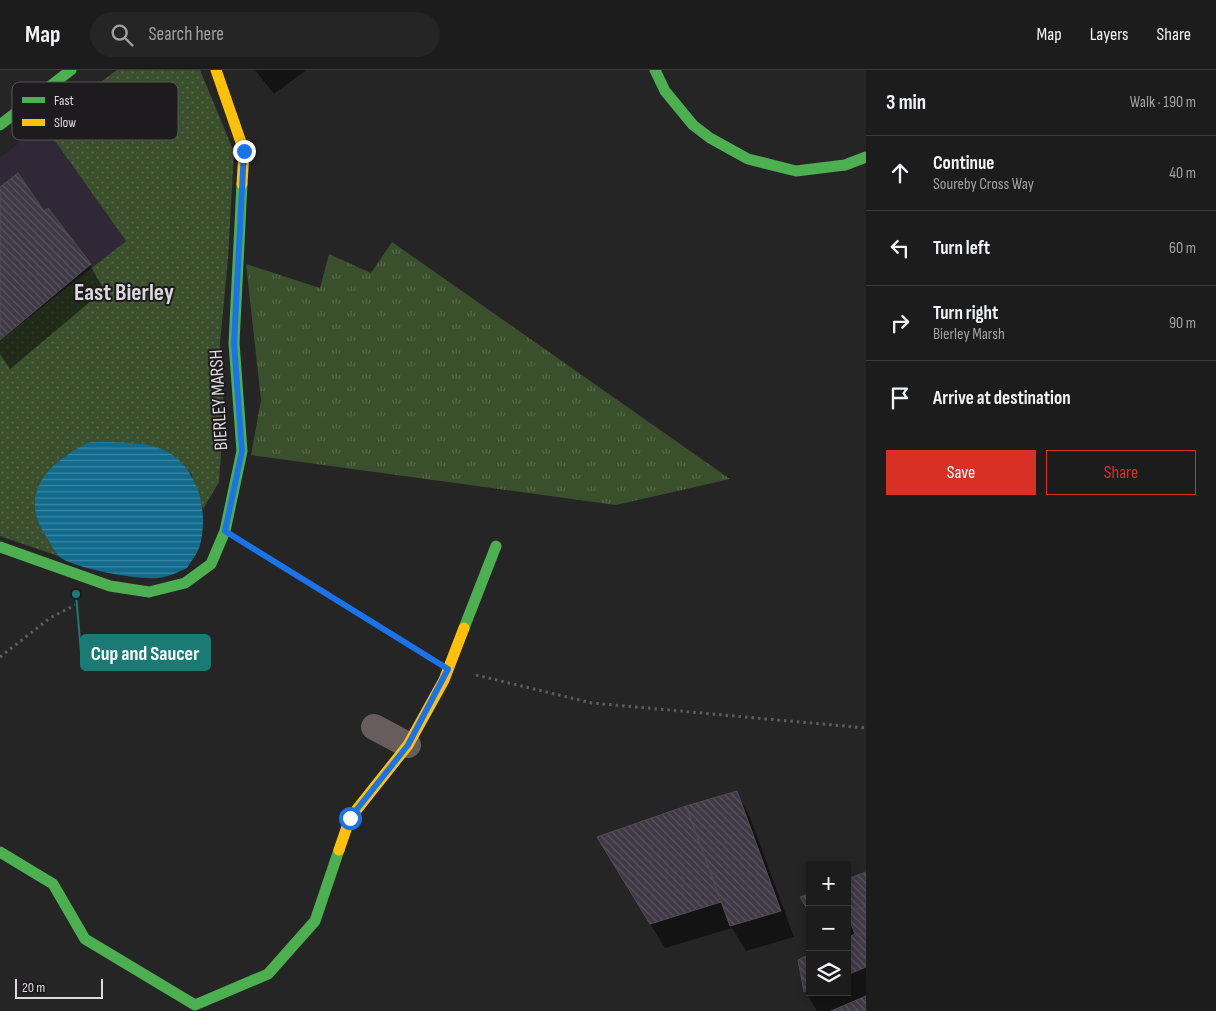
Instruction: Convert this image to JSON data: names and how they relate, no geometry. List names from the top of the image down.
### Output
{
  "streets": {
    "street": ["BIERLEY MARSH"]
  },
  "districts": ["East Bierley"],
  "places": ["Cup and Saucer"],
  "legend": ["Fast", "Slow"],
  "scale_bar": "20 m",
  "page": {
    "header": "Map",
    "search": "Search here",
    "nav": ["Map", "Layers", "Share"],
    "heading": ["3 min", "Walk · 190 m"],
    "list": [
      ["Continue", "Soureby Cross Way", "40 m"],
      ["Turn left", "60 m"],
      ["Turn right", "Bierley Marsh", "90 m"],
      "Arrive at destination"
    ],
    "buttons": ["Save", "Share"],
    "map_buttons": ["+", "−"],
    "scale": "20 m"
  }
}
